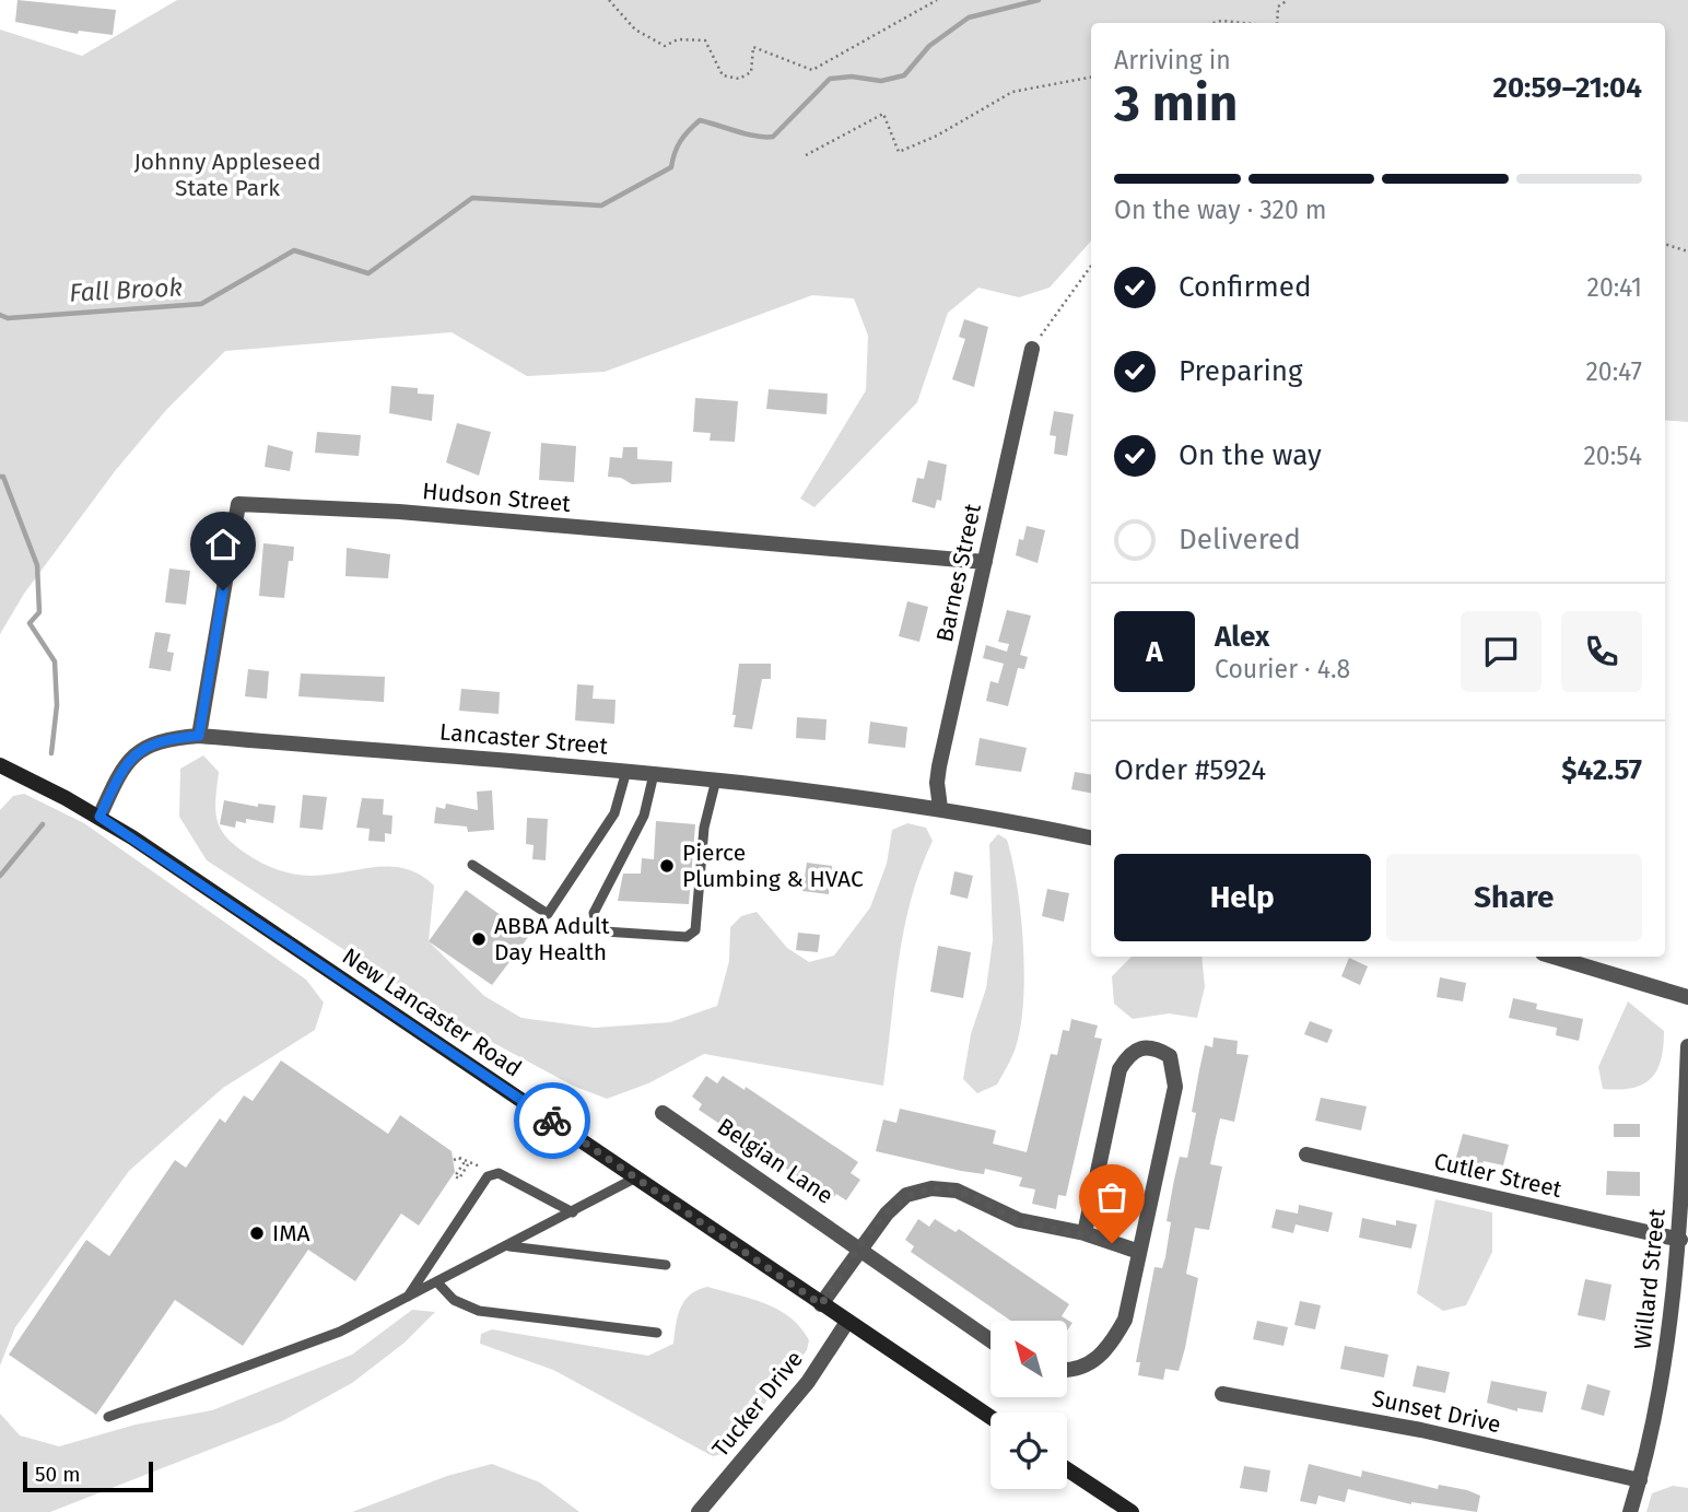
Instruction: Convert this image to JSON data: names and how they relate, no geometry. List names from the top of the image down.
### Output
{
  "streets": {
    "main road": ["New Lancaster Road"],
    "street": [
      "Hudson Street",
      "Barnes Street",
      "Lancaster Street",
      "Belgian Lane",
      "Cutler Street",
      "Willard Street",
      "Tucker Drive",
      "Sunset Drive"
    ]
  },
  "crossings": [
    ["Hudson Street", "Barnes Street"],
    ["Hudson Street", "Lancaster Street"],
    ["Barnes Street", "Lancaster Street"],
    ["Lancaster Street", "New Lancaster Road"],
    ["New Lancaster Road", "Tucker Drive"],
    ["Cutler Street", "Willard Street"],
    ["Willard Street", "Sunset Drive"]
  ],
  "water": ["Fall Brook"],
  "parks": ["Johnny Appleseed State Park"],
  "places": ["Pierce Plumbing & HVAC", "ABBA Adult Day Health", "IMA"],
  "scale_bar": "50 m",
  "north": "top left",
  "page": {
    "heading": ["3 min", "Arriving in", "20:59–21:04"],
    "panel": [
      "Alex",
      "Courier · 4.8",
      "Order #5924",
      "$42.57"
    ],
    "bar": "On the way · 320 m",
    "list": [
      ["Confirmed", "20:41"],
      ["Preparing", "20:47"],
      ["On the way", "20:54"],
      "Delivered"
    ],
    "round": "A",
    "buttons": ["Help", "Share"],
    "scale": "50 m"
  }
}
